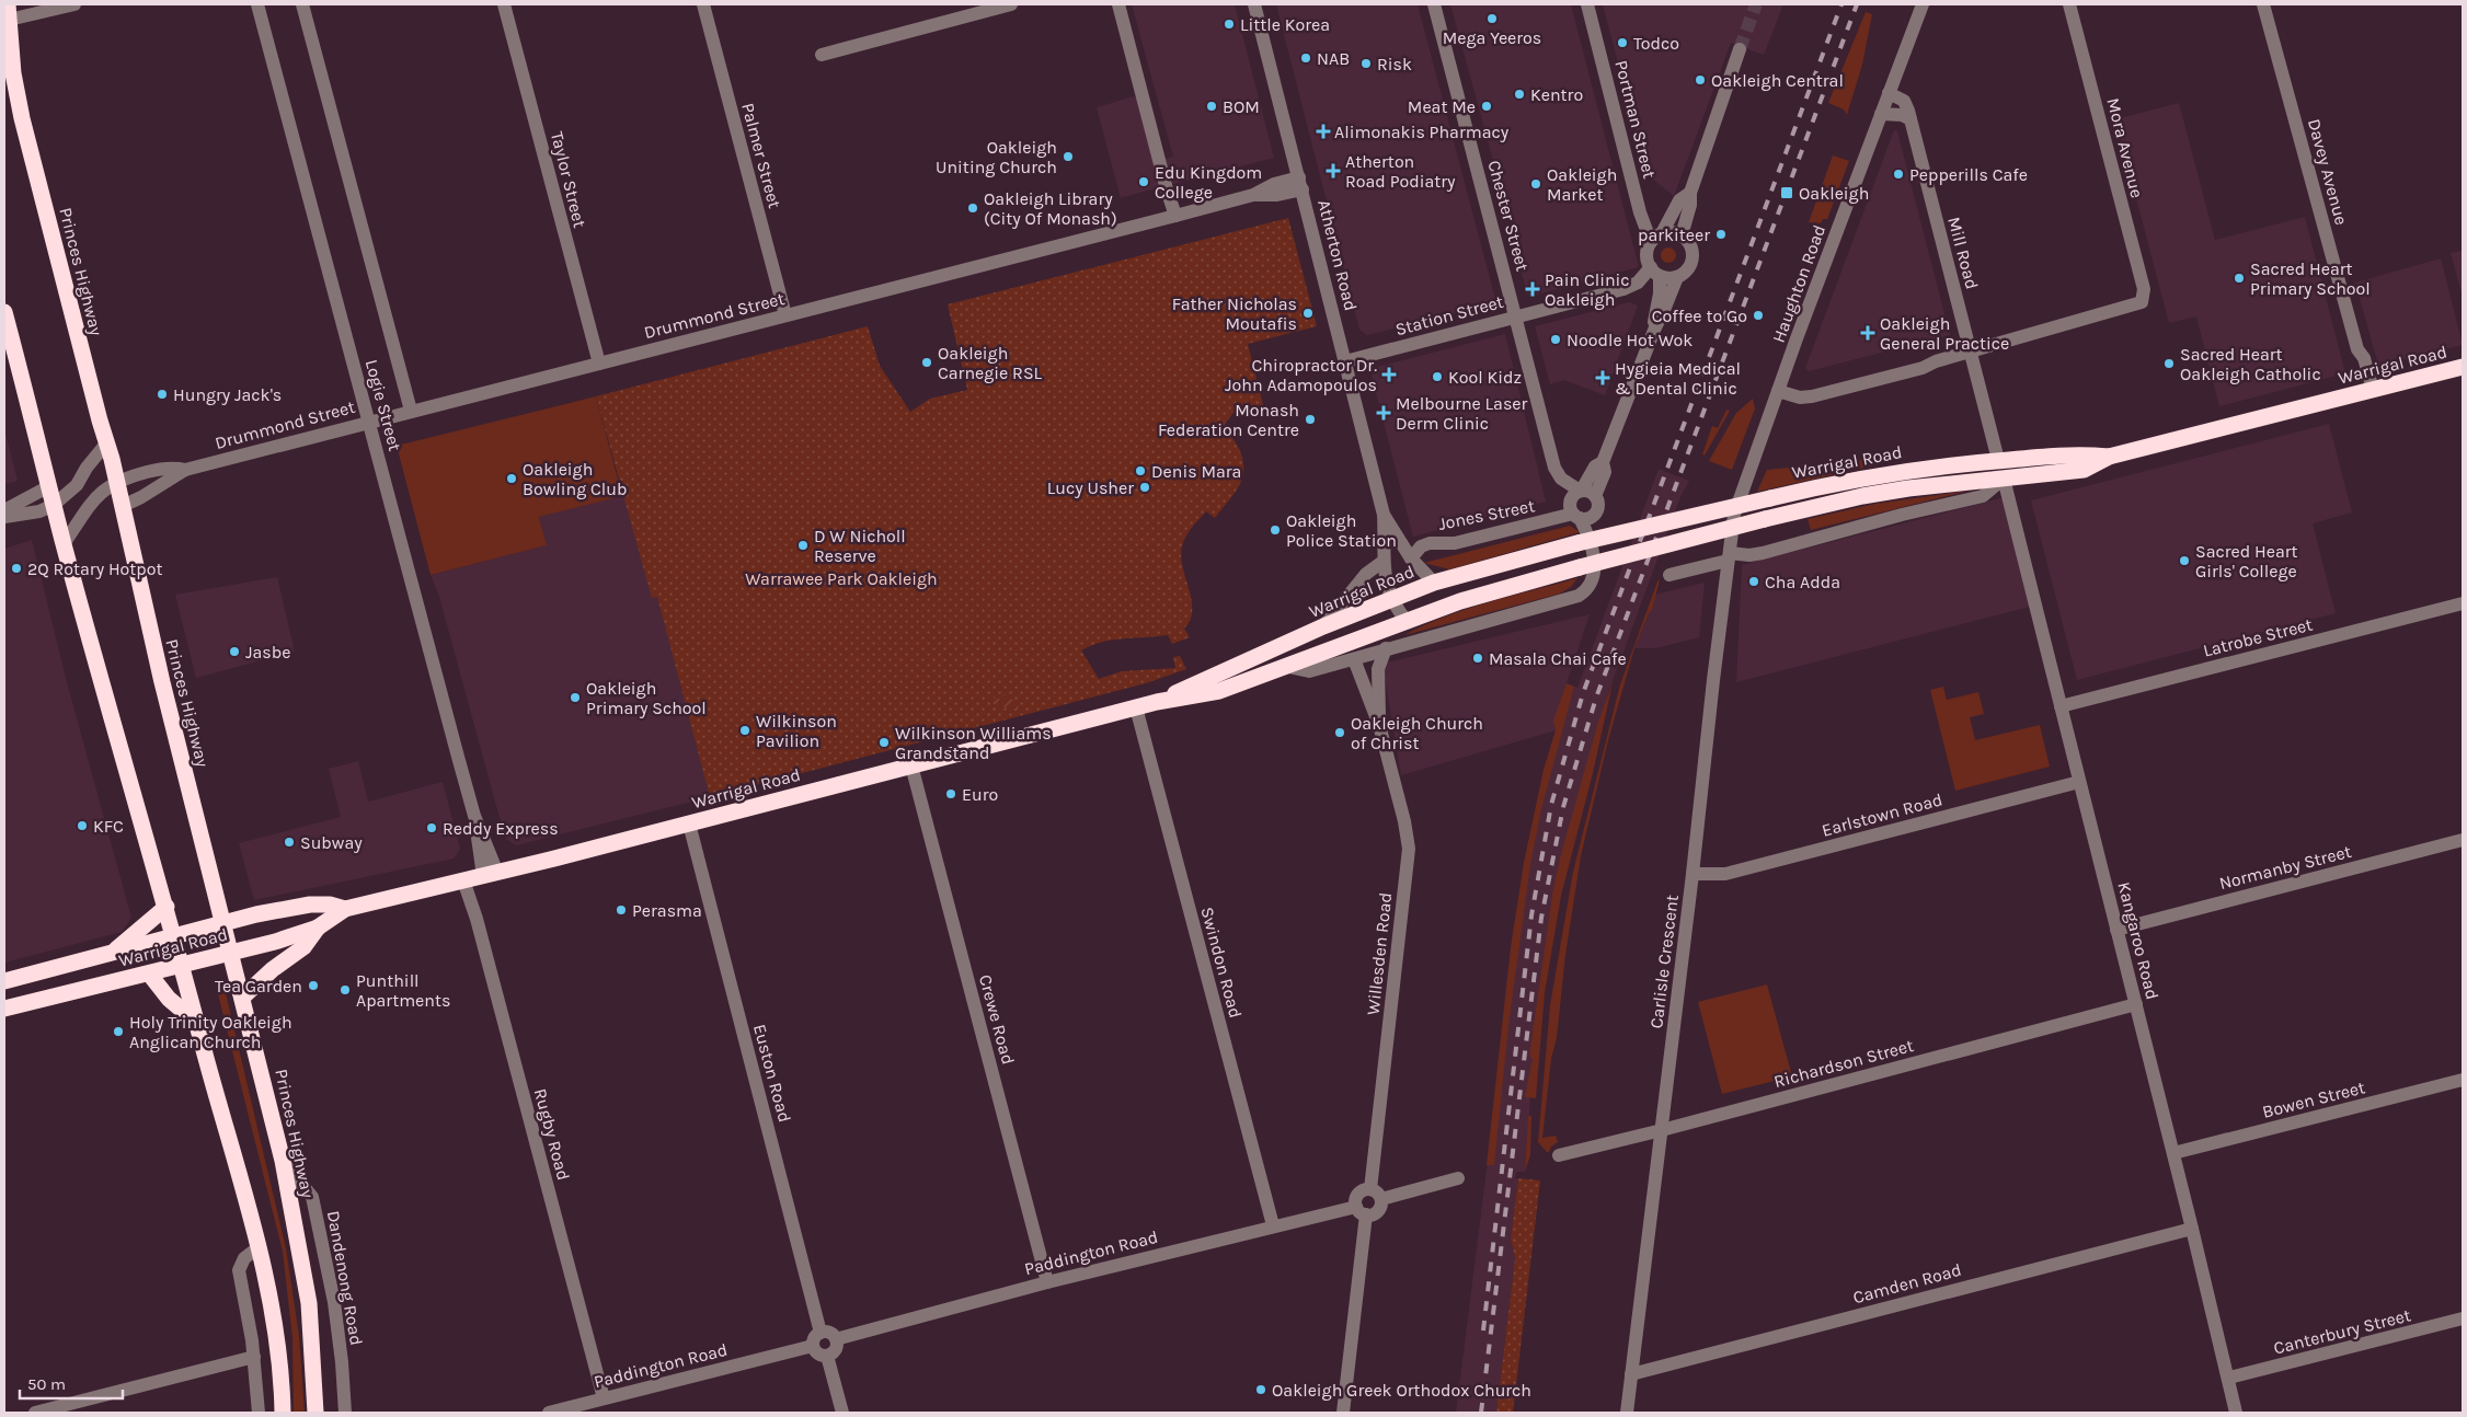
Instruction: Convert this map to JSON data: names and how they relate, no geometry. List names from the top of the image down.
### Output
{
  "streets": {
    "highway": ["Princes Highway", "Warrigal Road"],
    "street": [
      "Portman Street",
      "Mora Avenue",
      "Palmer Street",
      "Davey Avenue",
      "Taylor Street",
      "Chester Street",
      "Mill Road",
      "Atherton Road",
      "Haughton Road",
      "Drummond Street",
      "Station Street",
      "Logie Street",
      "Jones Street",
      "Latrobe Street",
      "Earlstown Road",
      "Normanby Street",
      "Kangaroo Road",
      "Willesden Road",
      "Carlisle Crescent",
      "Swindon Road",
      "Crewe Road",
      "Richardson Street",
      "Euston Road",
      "Bowen Street",
      "Rugby Road",
      "Paddington Road",
      "Dandenong Road",
      "Camden Road",
      "Canterbury Street"
    ]
  },
  "crossings": [
    ["Portman Street", "Station Street"],
    ["Mora Avenue", "Mill Road"],
    ["Palmer Street", "Drummond Street"],
    ["Davey Avenue", "Warrigal Road"],
    ["Taylor Street", "Drummond Street"],
    ["Chester Street", "Station Street"],
    ["Chester Street", "Warrigal Road"],
    ["Chester Street", "Jones Street"],
    ["Mill Road", "Haughton Road"],
    ["Mill Road", "Warrigal Road"],
    ["Atherton Road", "Drummond Street"],
    ["Atherton Road", "Station Street"],
    ["Atherton Road", "Warrigal Road"],
    ["Atherton Road", "Jones Street"],
    ["Princes Highway", "Drummond Street"],
    ["Princes Highway", "Warrigal Road"],
    ["Princes Highway", "Dandenong Road"],
    ["Haughton Road", "Carlisle Crescent"],
    ["Drummond Street", "Logie Street"],
    ["Warrigal Road", "Logie Street"],
    ["Warrigal Road", "Jones Street"],
    ["Warrigal Road", "Kangaroo Road"],
    ["Warrigal Road", "Willesden Road"],
    ["Warrigal Road", "Swindon Road"],
    ["Warrigal Road", "Crewe Road"],
    ["Warrigal Road", "Euston Road"],
    ["Warrigal Road", "Rugby Road"],
    ["Latrobe Street", "Kangaroo Road"],
    ["Earlstown Road", "Kangaroo Road"],
    ["Earlstown Road", "Carlisle Crescent"],
    ["Normanby Street", "Kangaroo Road"],
    ["Kangaroo Road", "Richardson Street"],
    ["Kangaroo Road", "Bowen Street"],
    ["Kangaroo Road", "Camden Road"],
    ["Kangaroo Road", "Canterbury Street"],
    ["Willesden Road", "Paddington Road"],
    ["Carlisle Crescent", "Richardson Street"],
    ["Carlisle Crescent", "Camden Road"],
    ["Swindon Road", "Paddington Road"],
    ["Crewe Road", "Paddington Road"],
    ["Euston Road", "Paddington Road"],
    ["Rugby Road", "Paddington Road"]
  ],
  "parks": ["Warrawee Park Oakleigh"],
  "places": {
    "other": [
      "Mega Yeeros",
      "Little Korea",
      "Todco",
      "NAB",
      "Risk",
      "Oakleigh Central",
      "Kentro",
      "BOM",
      "Meat Me",
      "Oakleigh Uniting Church",
      "Pepperills Cafe",
      "Edu Kingdom College",
      "Oakleigh Market",
      "Oakleigh Library (City Of Monash)",
      "parkiteer",
      "Sacred Heart Primary School",
      "Father Nicholas Moutafis",
      "Coffee to Go",
      "Noodle Hot Wok",
      "Oakleigh Carnegie RSL",
      "Sacred Heart Oakleigh Catholic",
      "Kool Kidz",
      "Hungry Jack's",
      "Monash Federation Centre",
      "Denis Mara",
      "Oakleigh Bowling Club",
      "Lucy Usher",
      "Oakleigh Police Station",
      "D W Nicholl Reserve",
      "Sacred Heart Girls' College",
      "2Q Rotary Hotpot",
      "Cha Adda",
      "Jasbe",
      "Masala Chai Cafe",
      "Oakleigh Primary School",
      "Wilkinson Pavilion",
      "Oakleigh Church of Christ",
      "Wilkinson Williams Grandstand",
      "Euro",
      "KFC",
      "Reddy Express",
      "Subway",
      "Perasma",
      "Tea Garden",
      "Punthill Apartments",
      "Holy Trinity Oakleigh Anglican Church",
      "Oakleigh Greek Orthodox Church"
    ],
    "health": [
      "Alimonakis Pharmacy",
      "Atherton Road Podiatry",
      "Pain Clinic Oakleigh",
      "Oakleigh General Practice",
      "Chiropractor Dr. John Adamopoulos",
      "Hygieia Medical & Dental Clinic",
      "Melbourne Laser Derm Clinic"
    ],
    "transit": ["Oakleigh"]
  },
  "scale_bar": "50 m"
}
